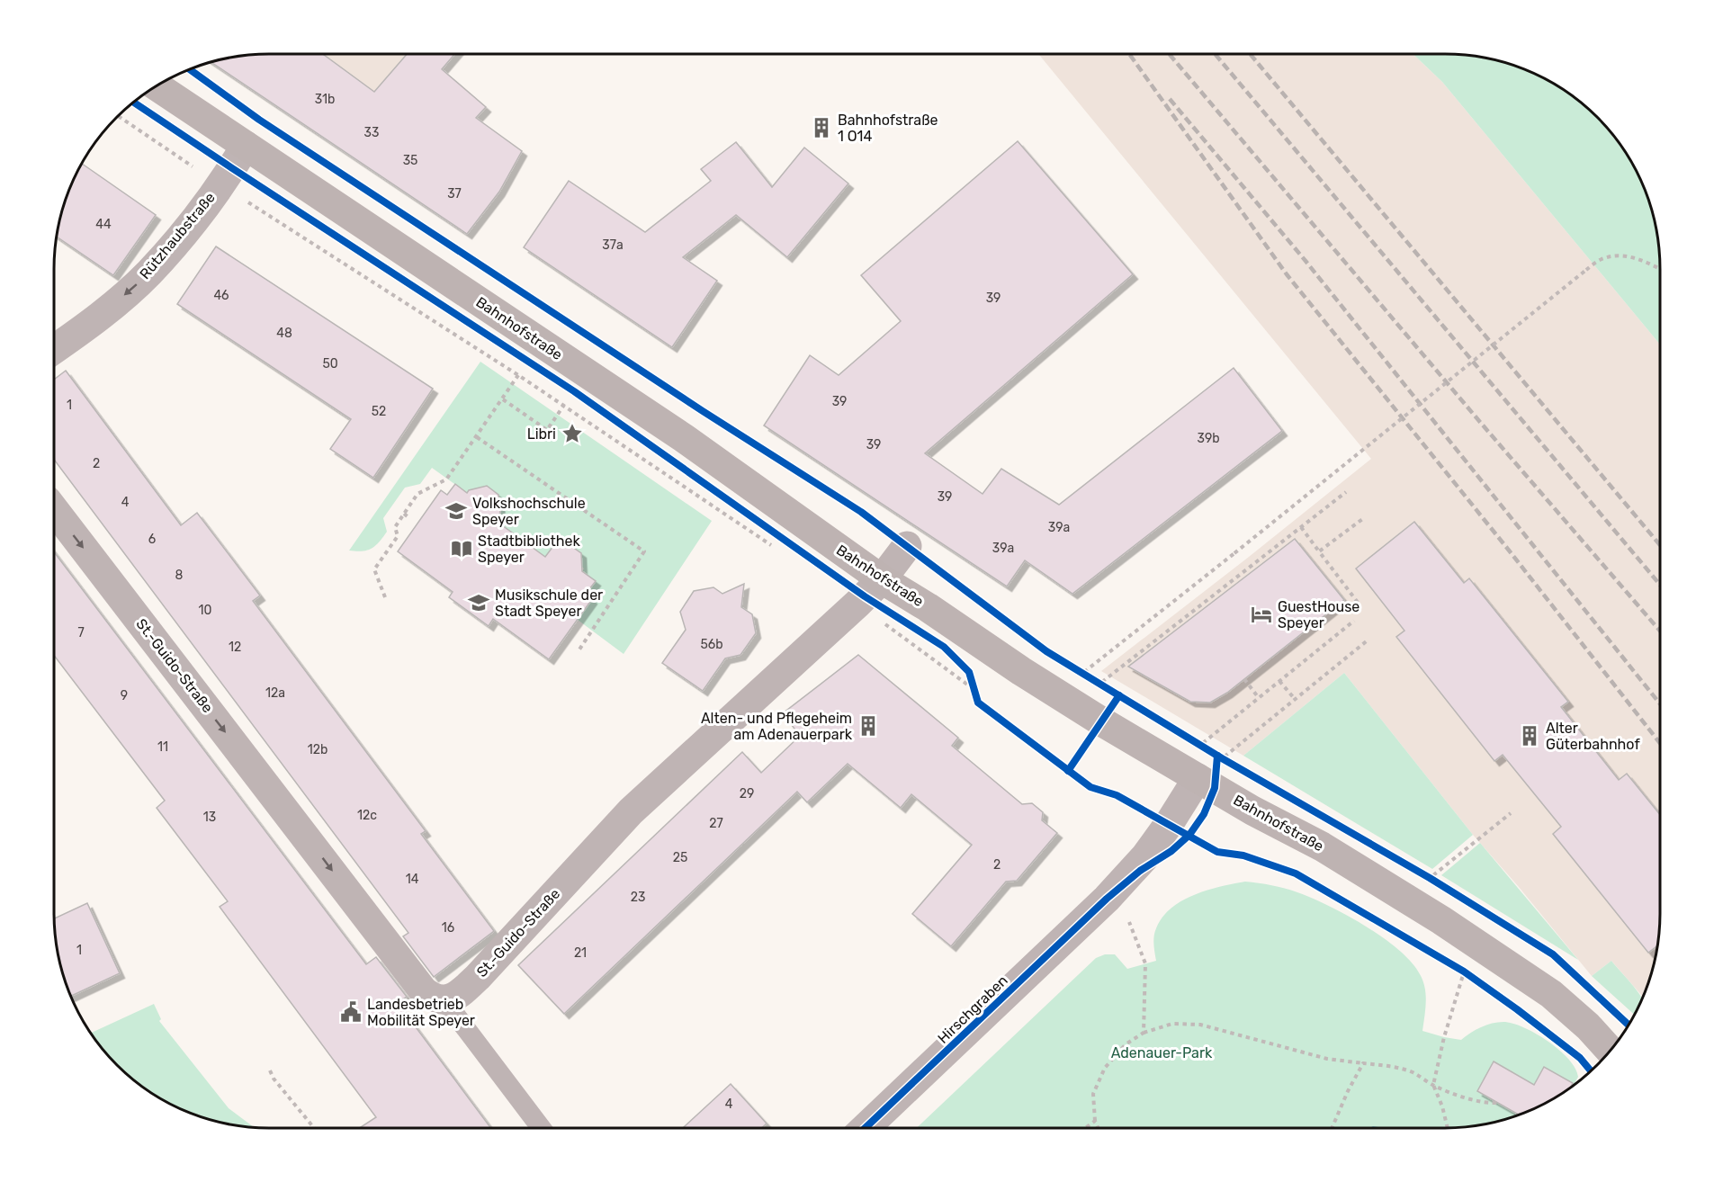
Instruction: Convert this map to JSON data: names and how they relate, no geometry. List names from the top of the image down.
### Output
{
  "streets": {
    "main road": ["Bahnhofstraße"],
    "street": ["Rützhaubstraße", "St.-Guido-Straße", "Hirschgraben"]
  },
  "crossings": [
    ["Rützhaubstraße", "Bahnhofstraße"],
    ["Bahnhofstraße", "St.-Guido-Straße"],
    ["Bahnhofstraße", "Hirschgraben"]
  ],
  "one_way": ["Rützhaubstraße", "St.-Guido-Straße"],
  "parks": ["Adenauer-Park"],
  "places": {
    "building": ["Bahnhofstraße 1 O14", "Alten- und Pflegeheim am Adenauerpark", "Alter Güterbahnhof"],
    "place": ["Libri"],
    "school or university": ["Volkshochschule Speyer", "Musikschule der Stadt Speyer"],
    "library": ["Stadtbibliothek Speyer"],
    "hotel": ["GuestHouse Speyer"],
    "public building": ["Landesbetrieb Mobilität Speyer"]
  },
  "house_numbers": [
    "31b",
    "33",
    "35",
    "37",
    "44",
    "37a",
    "46",
    "39",
    "48",
    "50",
    "39",
    "1",
    "52",
    "39b",
    "39",
    "2",
    "39",
    "4",
    "39a",
    "6",
    "39a",
    "8",
    "10",
    "7",
    "56b",
    "12",
    "12a",
    "9",
    "11",
    "12b",
    "29",
    "12c",
    "13",
    "27",
    "25",
    "2",
    "14",
    "23",
    "16",
    "1",
    "21",
    "4"
  ]
}
